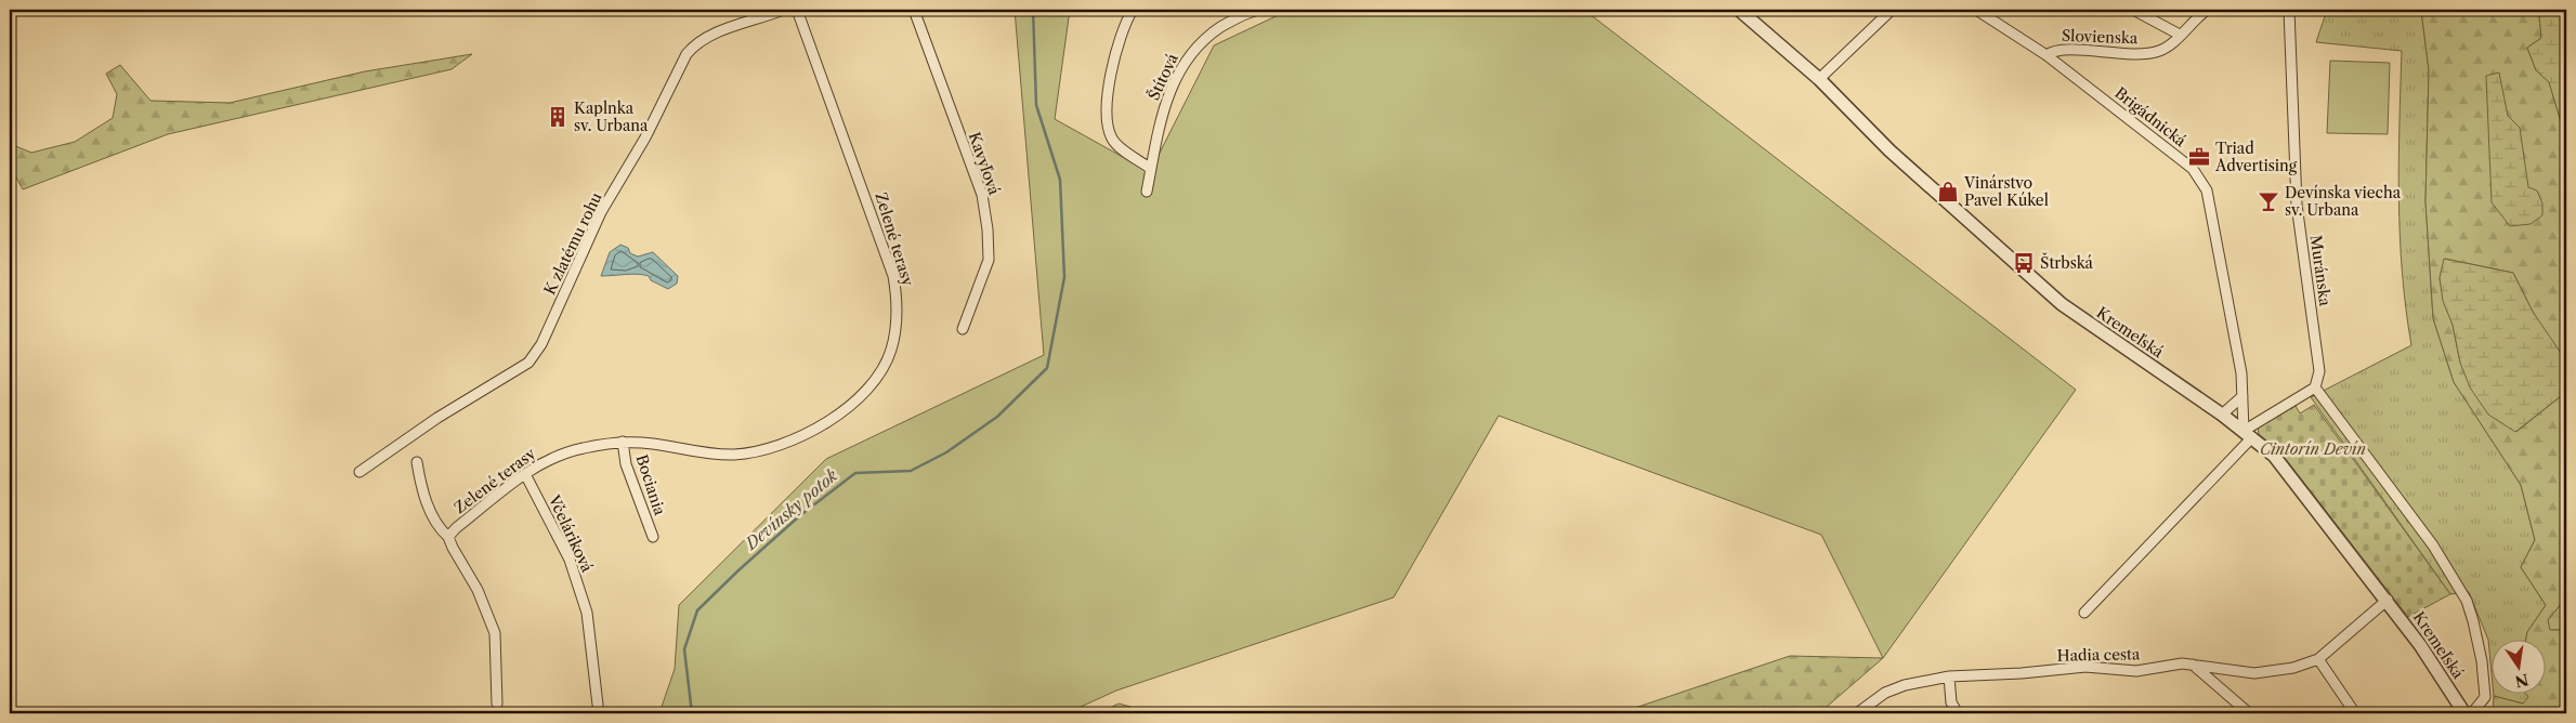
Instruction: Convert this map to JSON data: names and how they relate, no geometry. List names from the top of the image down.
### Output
{
  "streets": {
    "street": [
      "Slovienska",
      "Štítová",
      "Brigádnická",
      "Kavyľová",
      "Zelené terasy",
      "K zlatému rohu",
      "Muránska",
      "Kremeľská",
      "Bociania",
      "Včeláriková",
      "Hadia cesta"
    ]
  },
  "crossings": [
    ["Slovienska", "Brigádnická"],
    ["Brigádnická", "Kremeľská"],
    ["Zelené terasy", "Bociania"],
    ["Zelené terasy", "Včeláriková"],
    ["Kremeľská", "Hadia cesta"]
  ],
  "water": ["Devínsky potok"],
  "parks": ["Cintorín Devín"],
  "places": {
    "building": ["Kaplnka sv. Urbana"],
    "office": ["Triad Advertising"],
    "shop": ["Vinárstvo Pavel Kúkel"],
    "bar": ["Devínska viecha sv. Urbana"],
    "bus stop": ["Štrbská"]
  },
  "north": "bottom"
}
